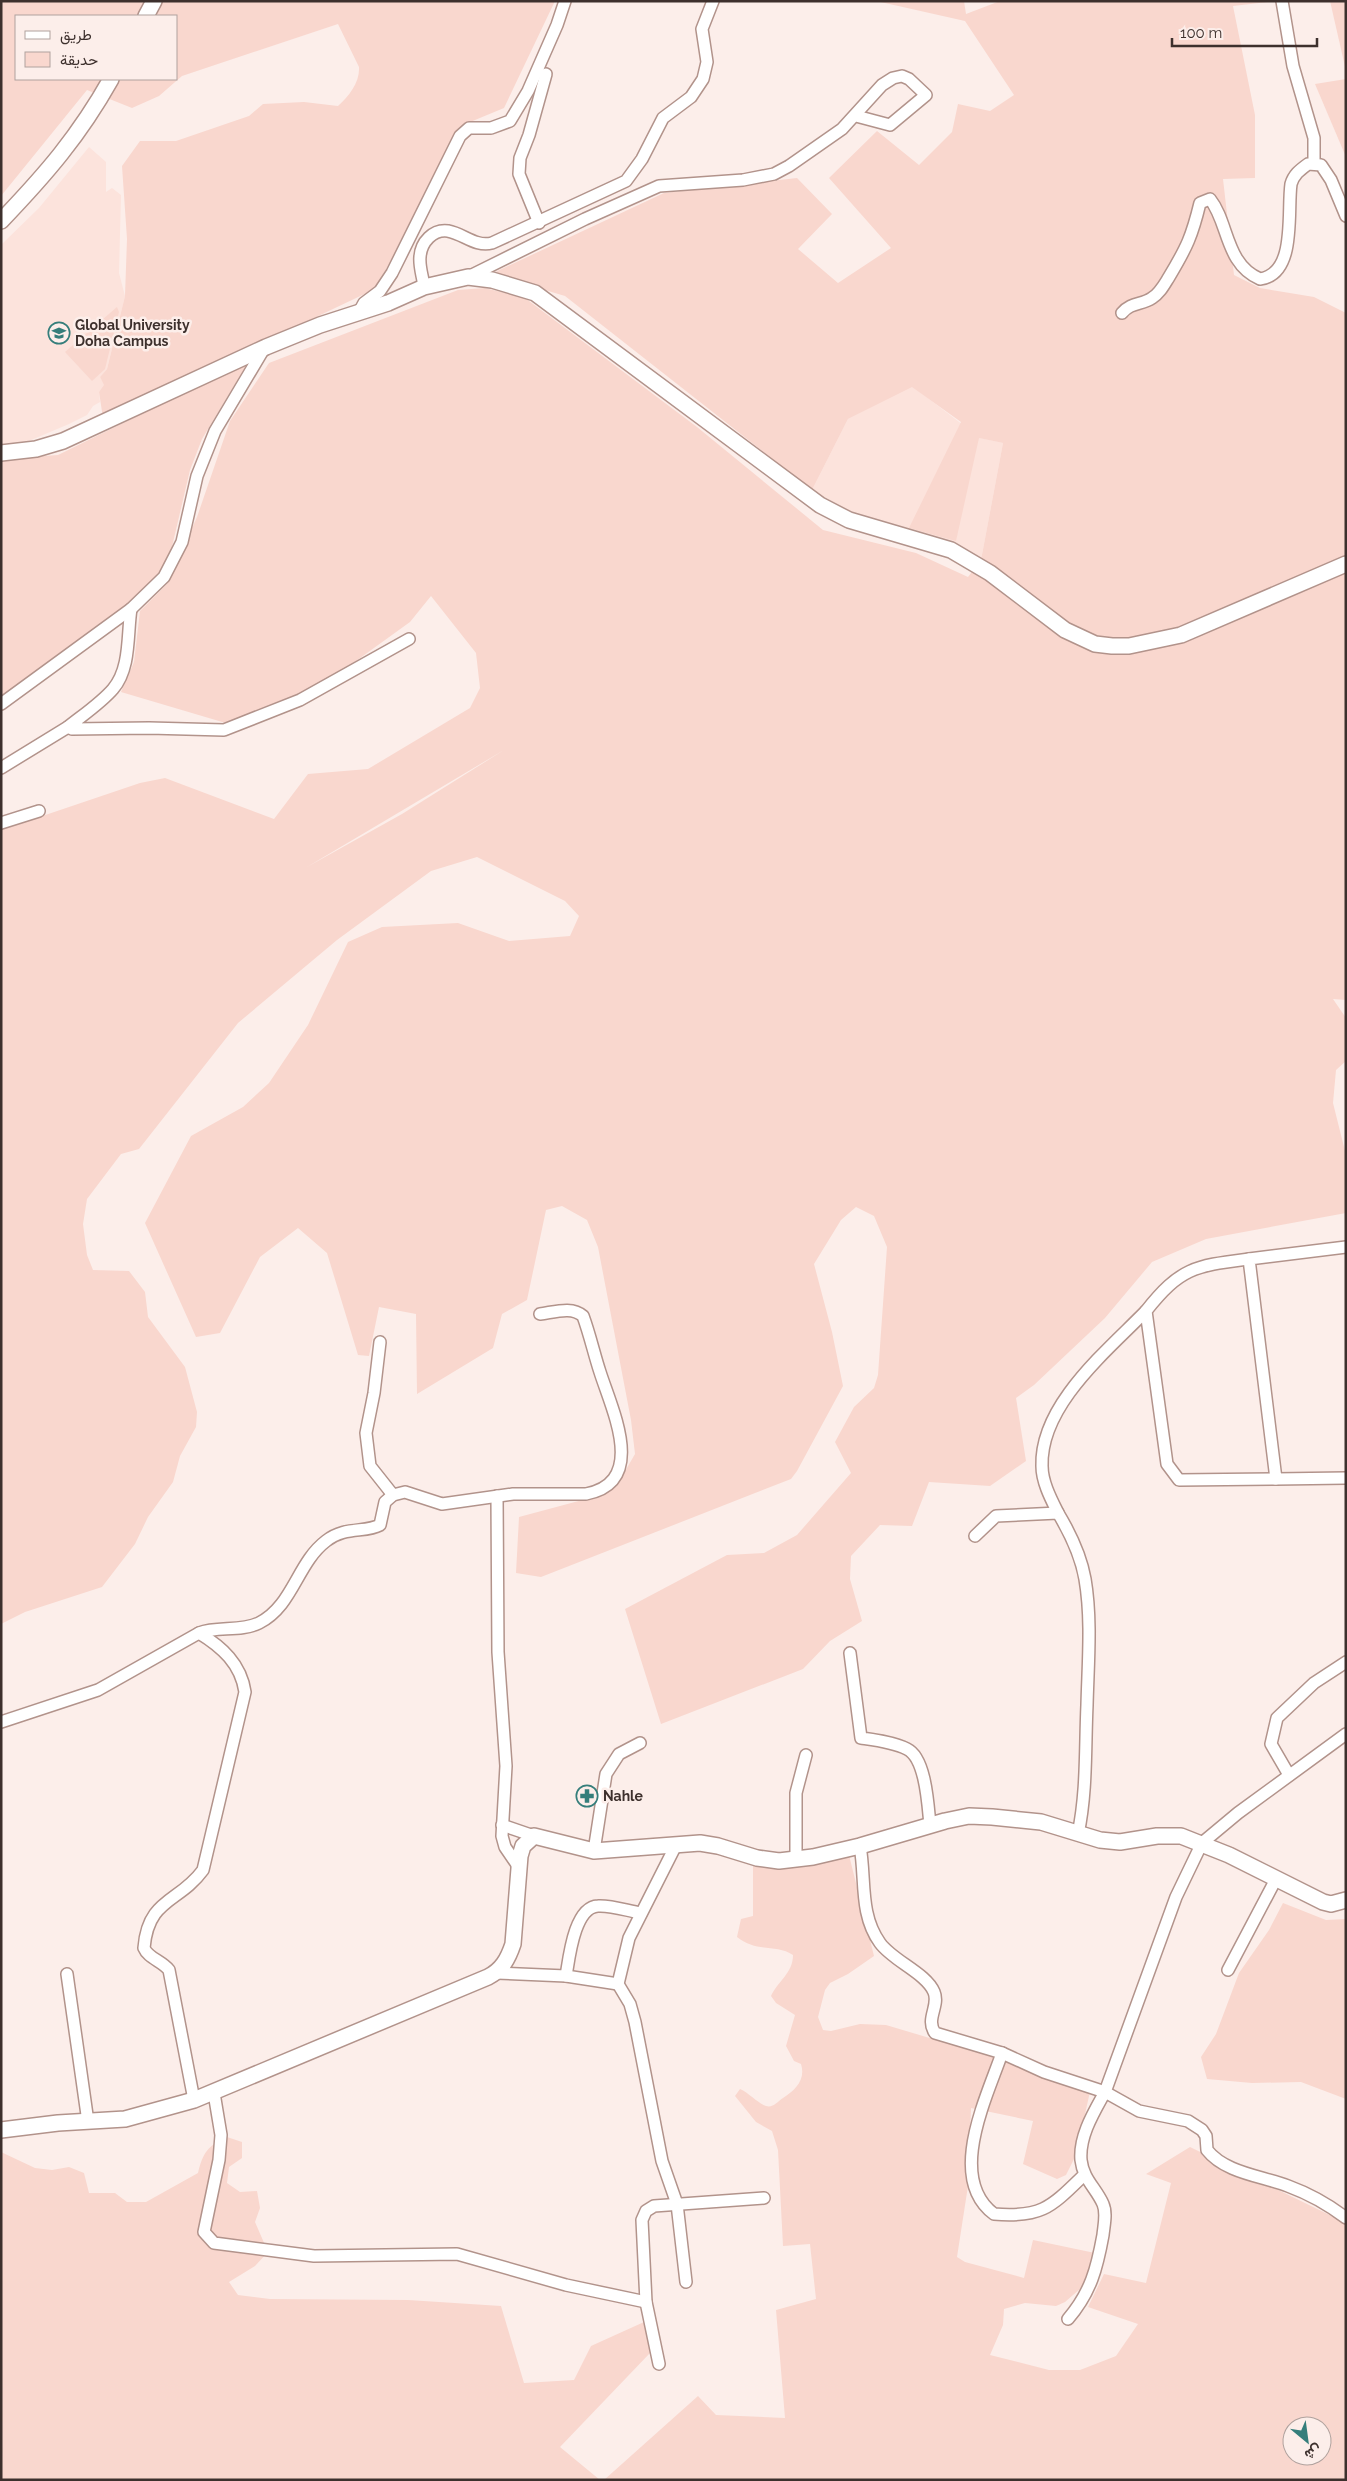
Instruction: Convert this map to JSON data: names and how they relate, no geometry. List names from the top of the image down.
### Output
{
  "places": {
    "school or university": ["Global University Doha Campus"],
    "pharmacy": ["Nahle"]
  },
  "legend": ["طريق", "حديقة"],
  "scale_bar": "100 m",
  "north": "bottom right"
}
